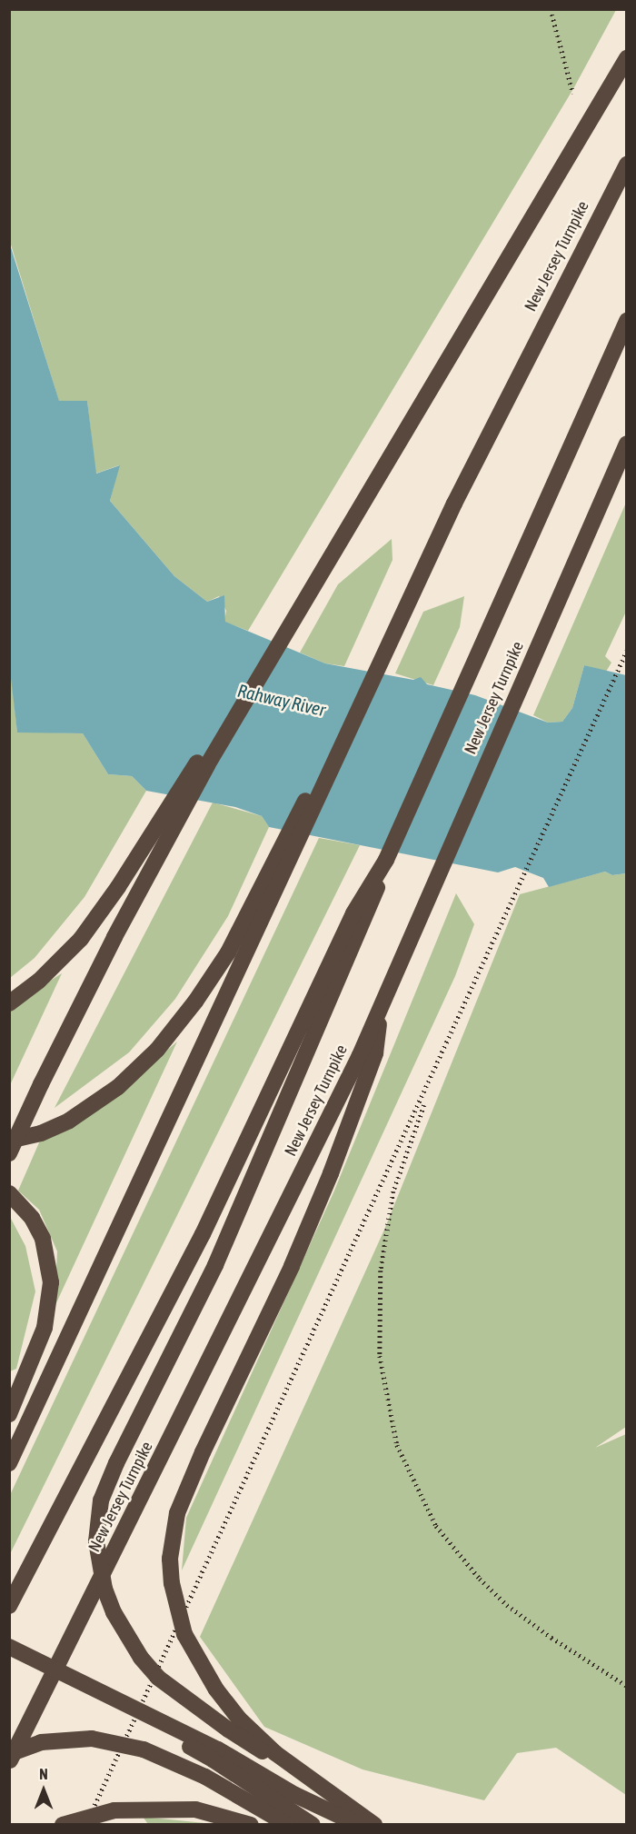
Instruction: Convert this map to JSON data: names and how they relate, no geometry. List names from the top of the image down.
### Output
{
  "streets": {
    "highway": ["New Jersey Turnpike"]
  },
  "water": ["Rahway River"],
  "north": "top"
}
